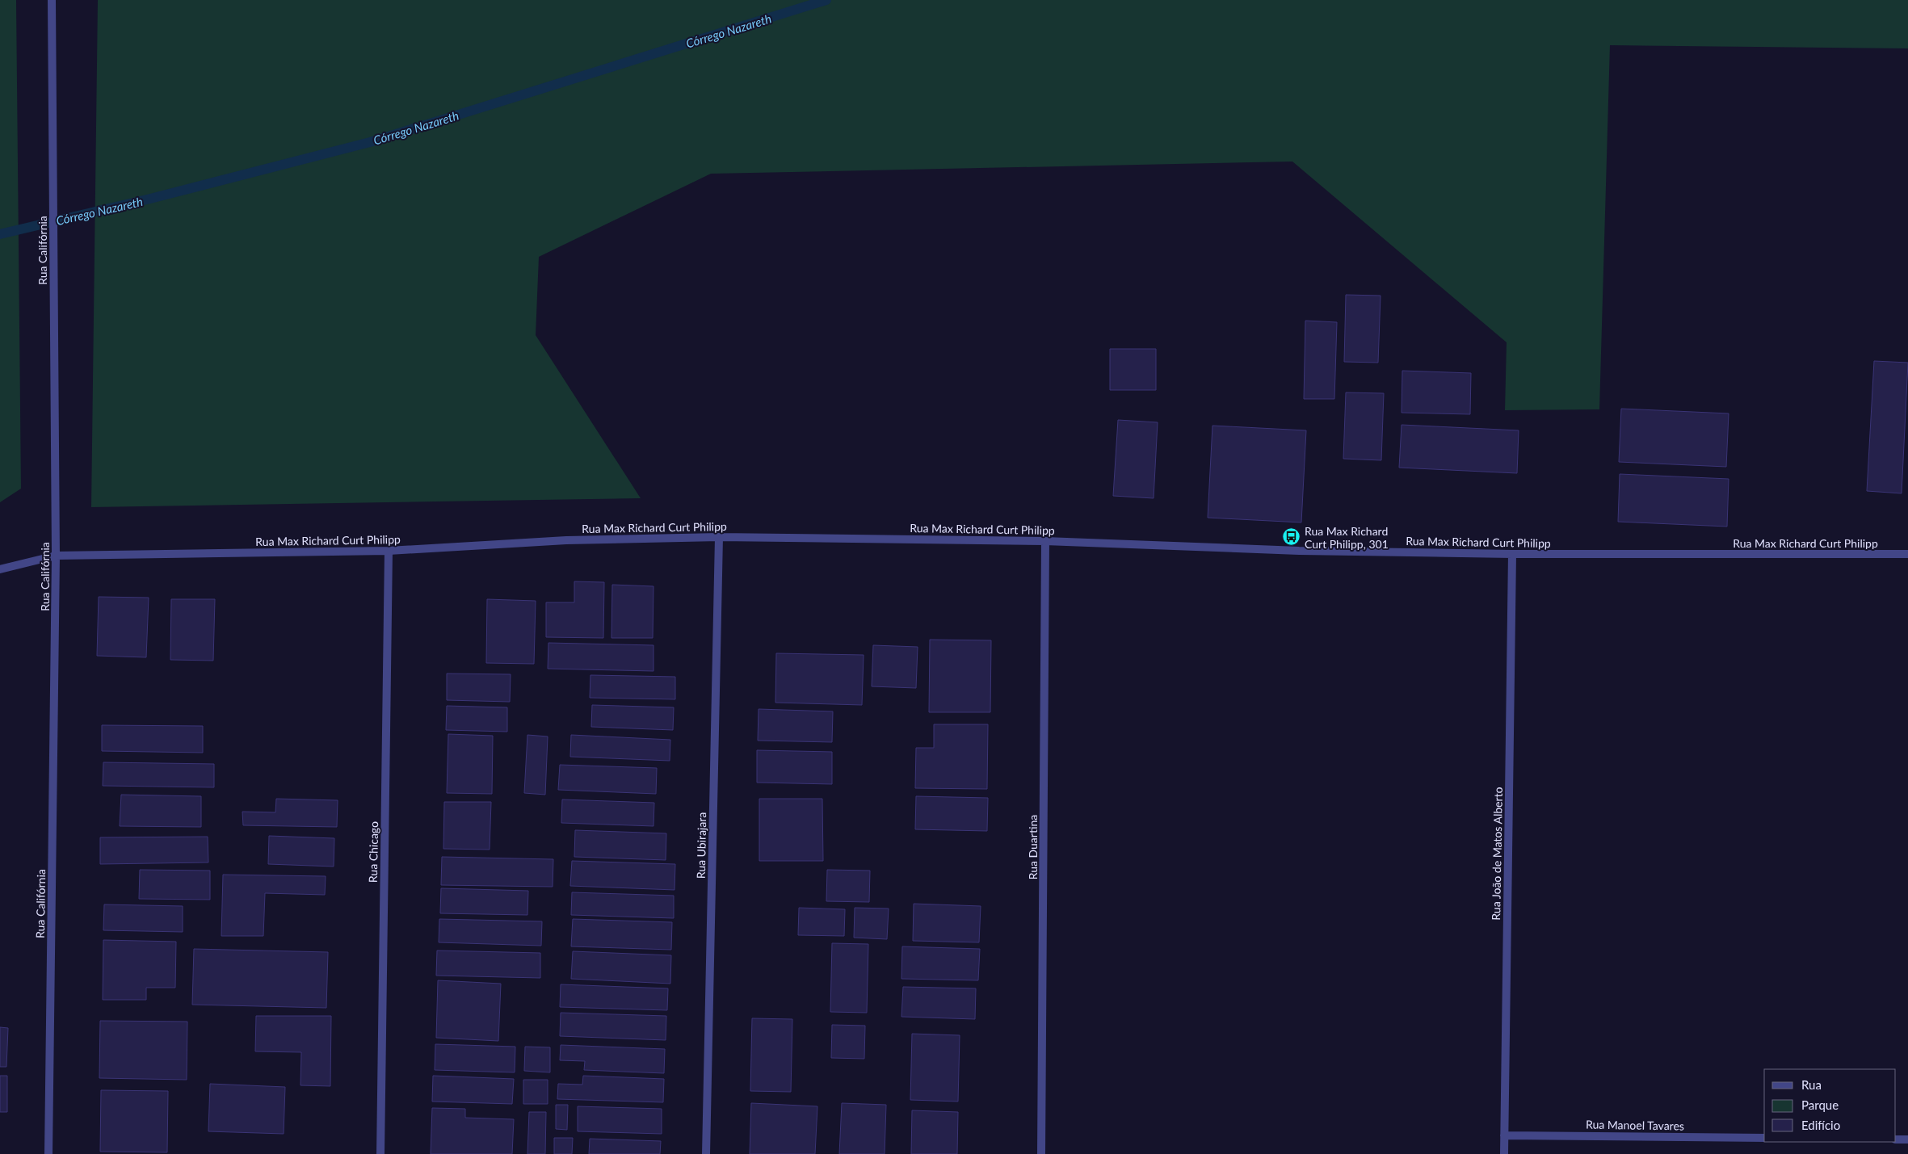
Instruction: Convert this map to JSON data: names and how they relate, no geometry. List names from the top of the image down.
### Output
{
  "streets": {
    "street": [
      "Rua Califórnia",
      "Rua Max Richard Curt Philipp",
      "Rua Ubirajara",
      "Rua Duartina",
      "Rua Chicago",
      "Rua João de Matos Alberto",
      "Rua Manoel Tavares"
    ]
  },
  "crossings": [
    ["Rua Califórnia", "Rua Max Richard Curt Philipp"],
    ["Rua Max Richard Curt Philipp", "Rua Ubirajara"],
    ["Rua Max Richard Curt Philipp", "Rua Duartina"],
    ["Rua Max Richard Curt Philipp", "Rua Chicago"],
    ["Rua Max Richard Curt Philipp", "Rua João de Matos Alberto"],
    ["Rua João de Matos Alberto", "Rua Manoel Tavares"]
  ],
  "water": ["Córrego Nazareth"],
  "places": {
    "bus stop": ["Rua Max Richard Curt Philipp, 301"]
  },
  "legend": ["Rua", "Parque", "Edifício"]
}
